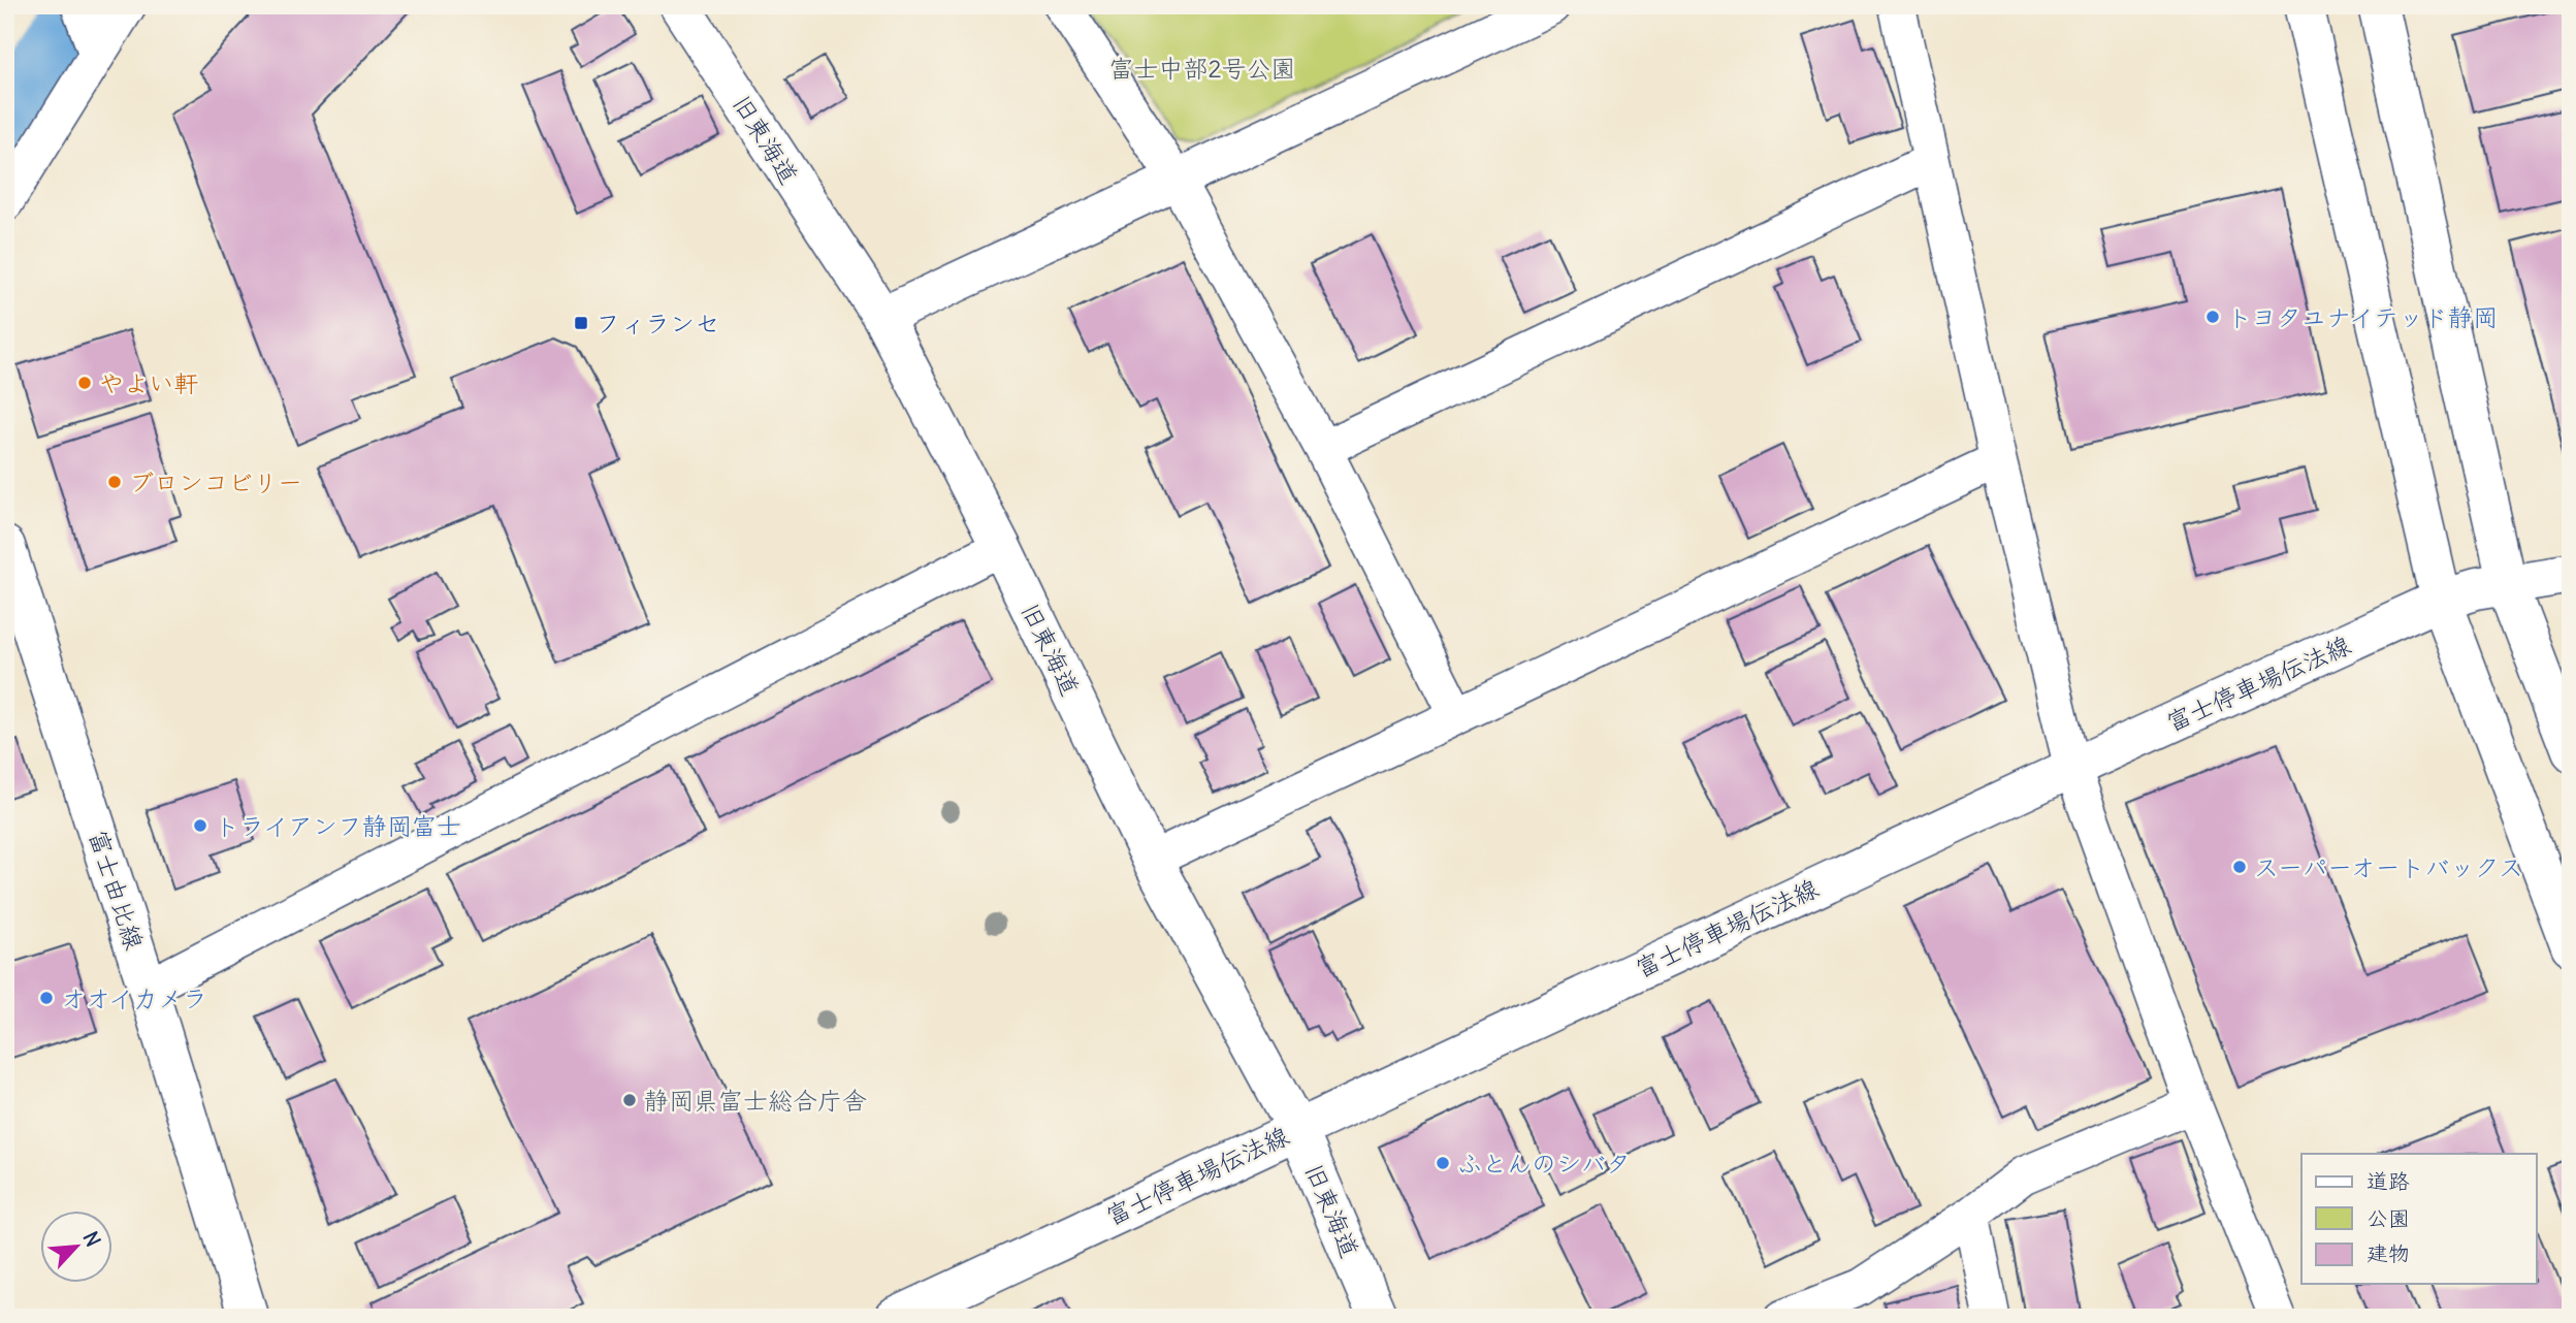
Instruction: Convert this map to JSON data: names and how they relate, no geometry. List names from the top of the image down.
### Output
{
  "streets": {
    "street": ["旧東海道", "富士停車場伝法線", "富士由比線"]
  },
  "crossings": [
    ["旧東海道", "富士停車場伝法線"]
  ],
  "parks": ["富士中部2号公園"],
  "places": {
    "other": [
      "トヨタユナイテッド静岡",
      "やよい軒",
      "ブロンコビリー",
      "トライアンフ静岡富士",
      "スーパーオートバックス",
      "オオイカメラ",
      "静岡県富士総合庁舎",
      "ふとんのシバタ"
    ],
    "transit": ["フィランセ"]
  },
  "legend": ["道路", "公園", "建物"],
  "north": "top right"
}
